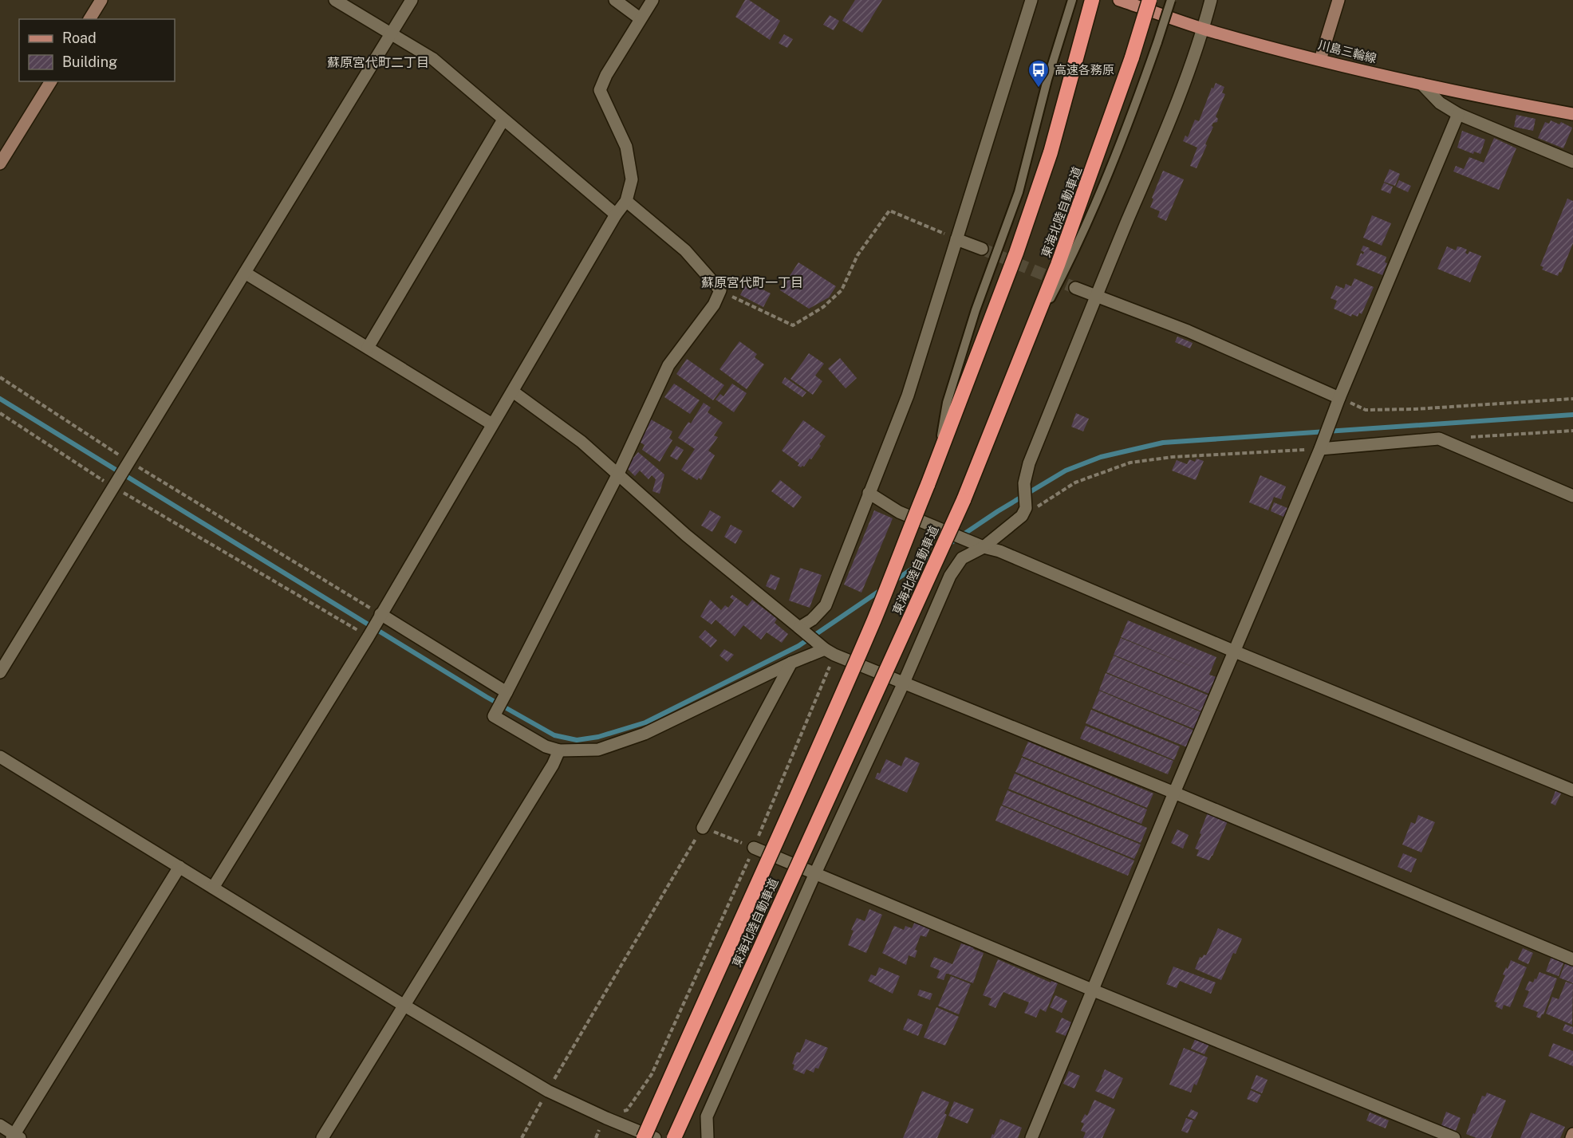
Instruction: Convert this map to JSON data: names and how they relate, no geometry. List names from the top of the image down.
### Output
{
  "streets": {
    "highway": ["東海北陸自動車道"],
    "main road": ["川島三輪線"]
  },
  "districts": ["蘇原宮代町二丁目", "蘇原宮代町一丁目"],
  "places": {
    "bus stop": ["高速各務原"]
  },
  "legend": ["Road", "Building"]
}
